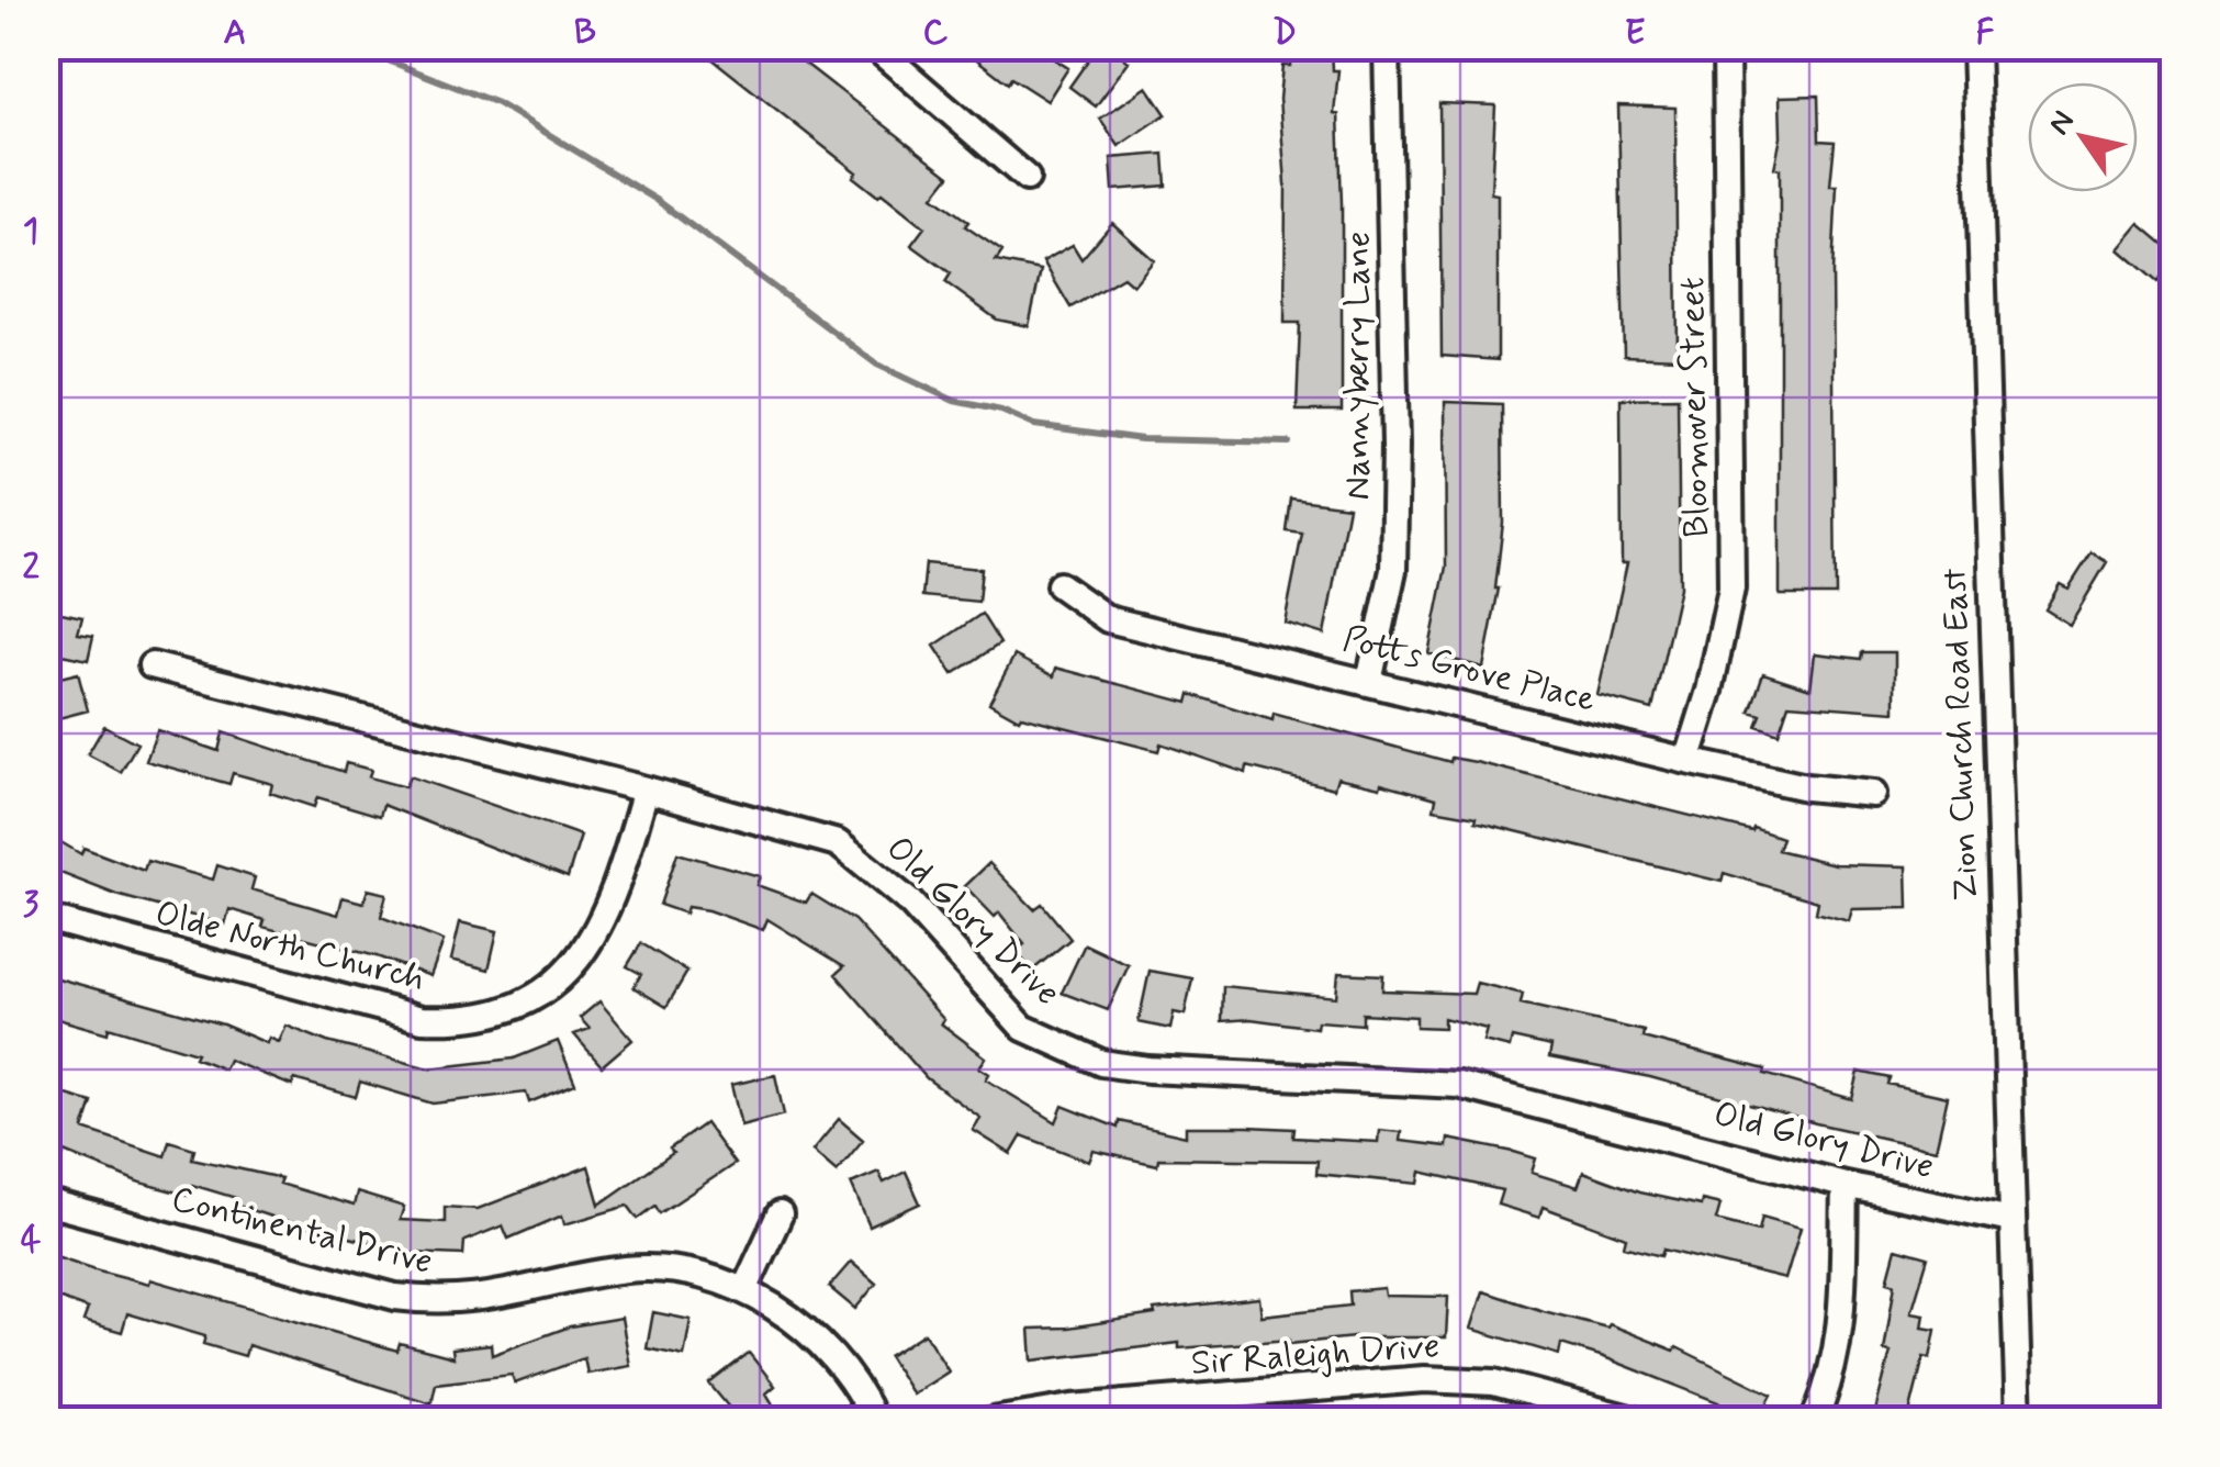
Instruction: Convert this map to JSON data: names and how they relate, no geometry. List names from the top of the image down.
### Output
{
  "streets": {
    "street": [
      "Nannyberry Lane",
      "Bloomover Street",
      "Potts Grove Place",
      "Zion Church Road East",
      "Old Glory Drive",
      "Olde North Church",
      "Continental Drive",
      "Sir Raleigh Drive"
    ]
  },
  "crossings": [
    ["Nannyberry Lane", "Potts Grove Place"],
    ["Bloomover Street", "Potts Grove Place"],
    ["Zion Church Road East", "Old Glory Drive"],
    ["Old Glory Drive", "Olde North Church"]
  ],
  "north": "top left",
  "grid": {
    "columns": [
      "A",
      "B",
      "C",
      "D",
      "E",
      "F"
    ],
    "rows": [
      "1",
      "2",
      "3",
      "4"
    ]
  }
}
